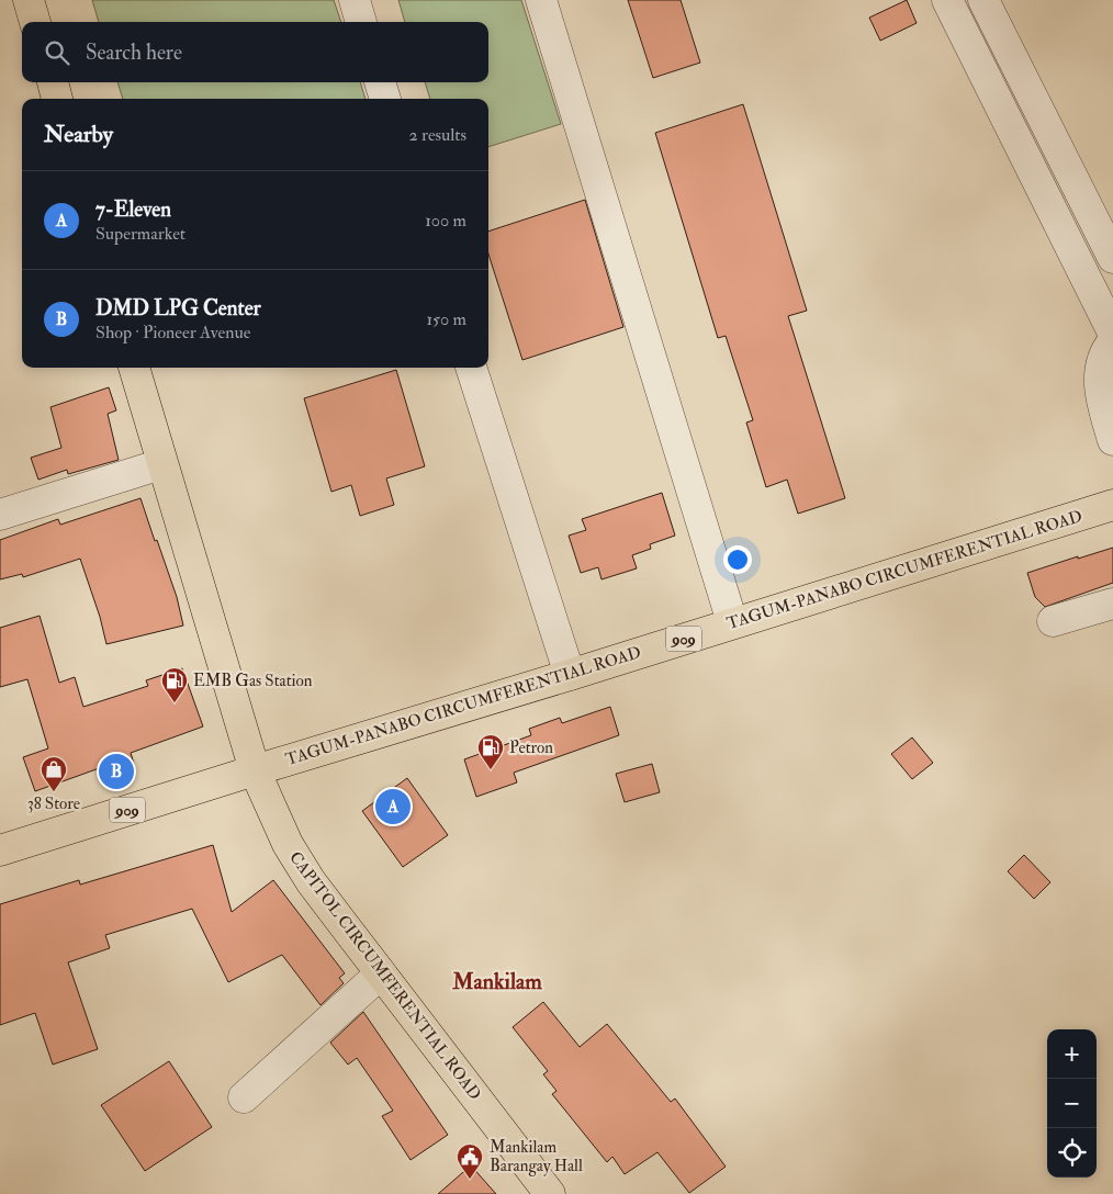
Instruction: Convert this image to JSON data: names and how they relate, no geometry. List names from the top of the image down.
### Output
{
  "streets": {
    "main road": ["TAGUM-PANABO CIRCUMFERENTIAL ROAD", "909", "CAPITOL CIRCUMFERENTIAL ROAD"]
  },
  "crossings": [
    ["TAGUM-PANABO CIRCUMFERENTIAL ROAD", "909"],
    ["TAGUM-PANABO CIRCUMFERENTIAL ROAD", "CAPITOL CIRCUMFERENTIAL ROAD"],
    ["909", "CAPITOL CIRCUMFERENTIAL ROAD"]
  ],
  "districts": ["Mankilam"],
  "places": {
    "fuel station": ["EMB Gas Station", "Petron"],
    "shop": ["38 Store"],
    "public building": ["Mankilam Barangay Hall"]
  },
  "page": {
    "search": "Search here",
    "heading": ["Nearby", "2 results"],
    "list": [
      {
        "mark": "A",
        "name": "7-Eleven",
        "note": "Supermarket",
        "value": "100 m"
      },
      {
        "mark": "B",
        "name": "DMD LPG Center",
        "note": "Shop · Pioneer Avenue",
        "value": "150 m"
      }
    ],
    "pins": ["B", "A"],
    "map_buttons": ["+", "−"]
  }
}
